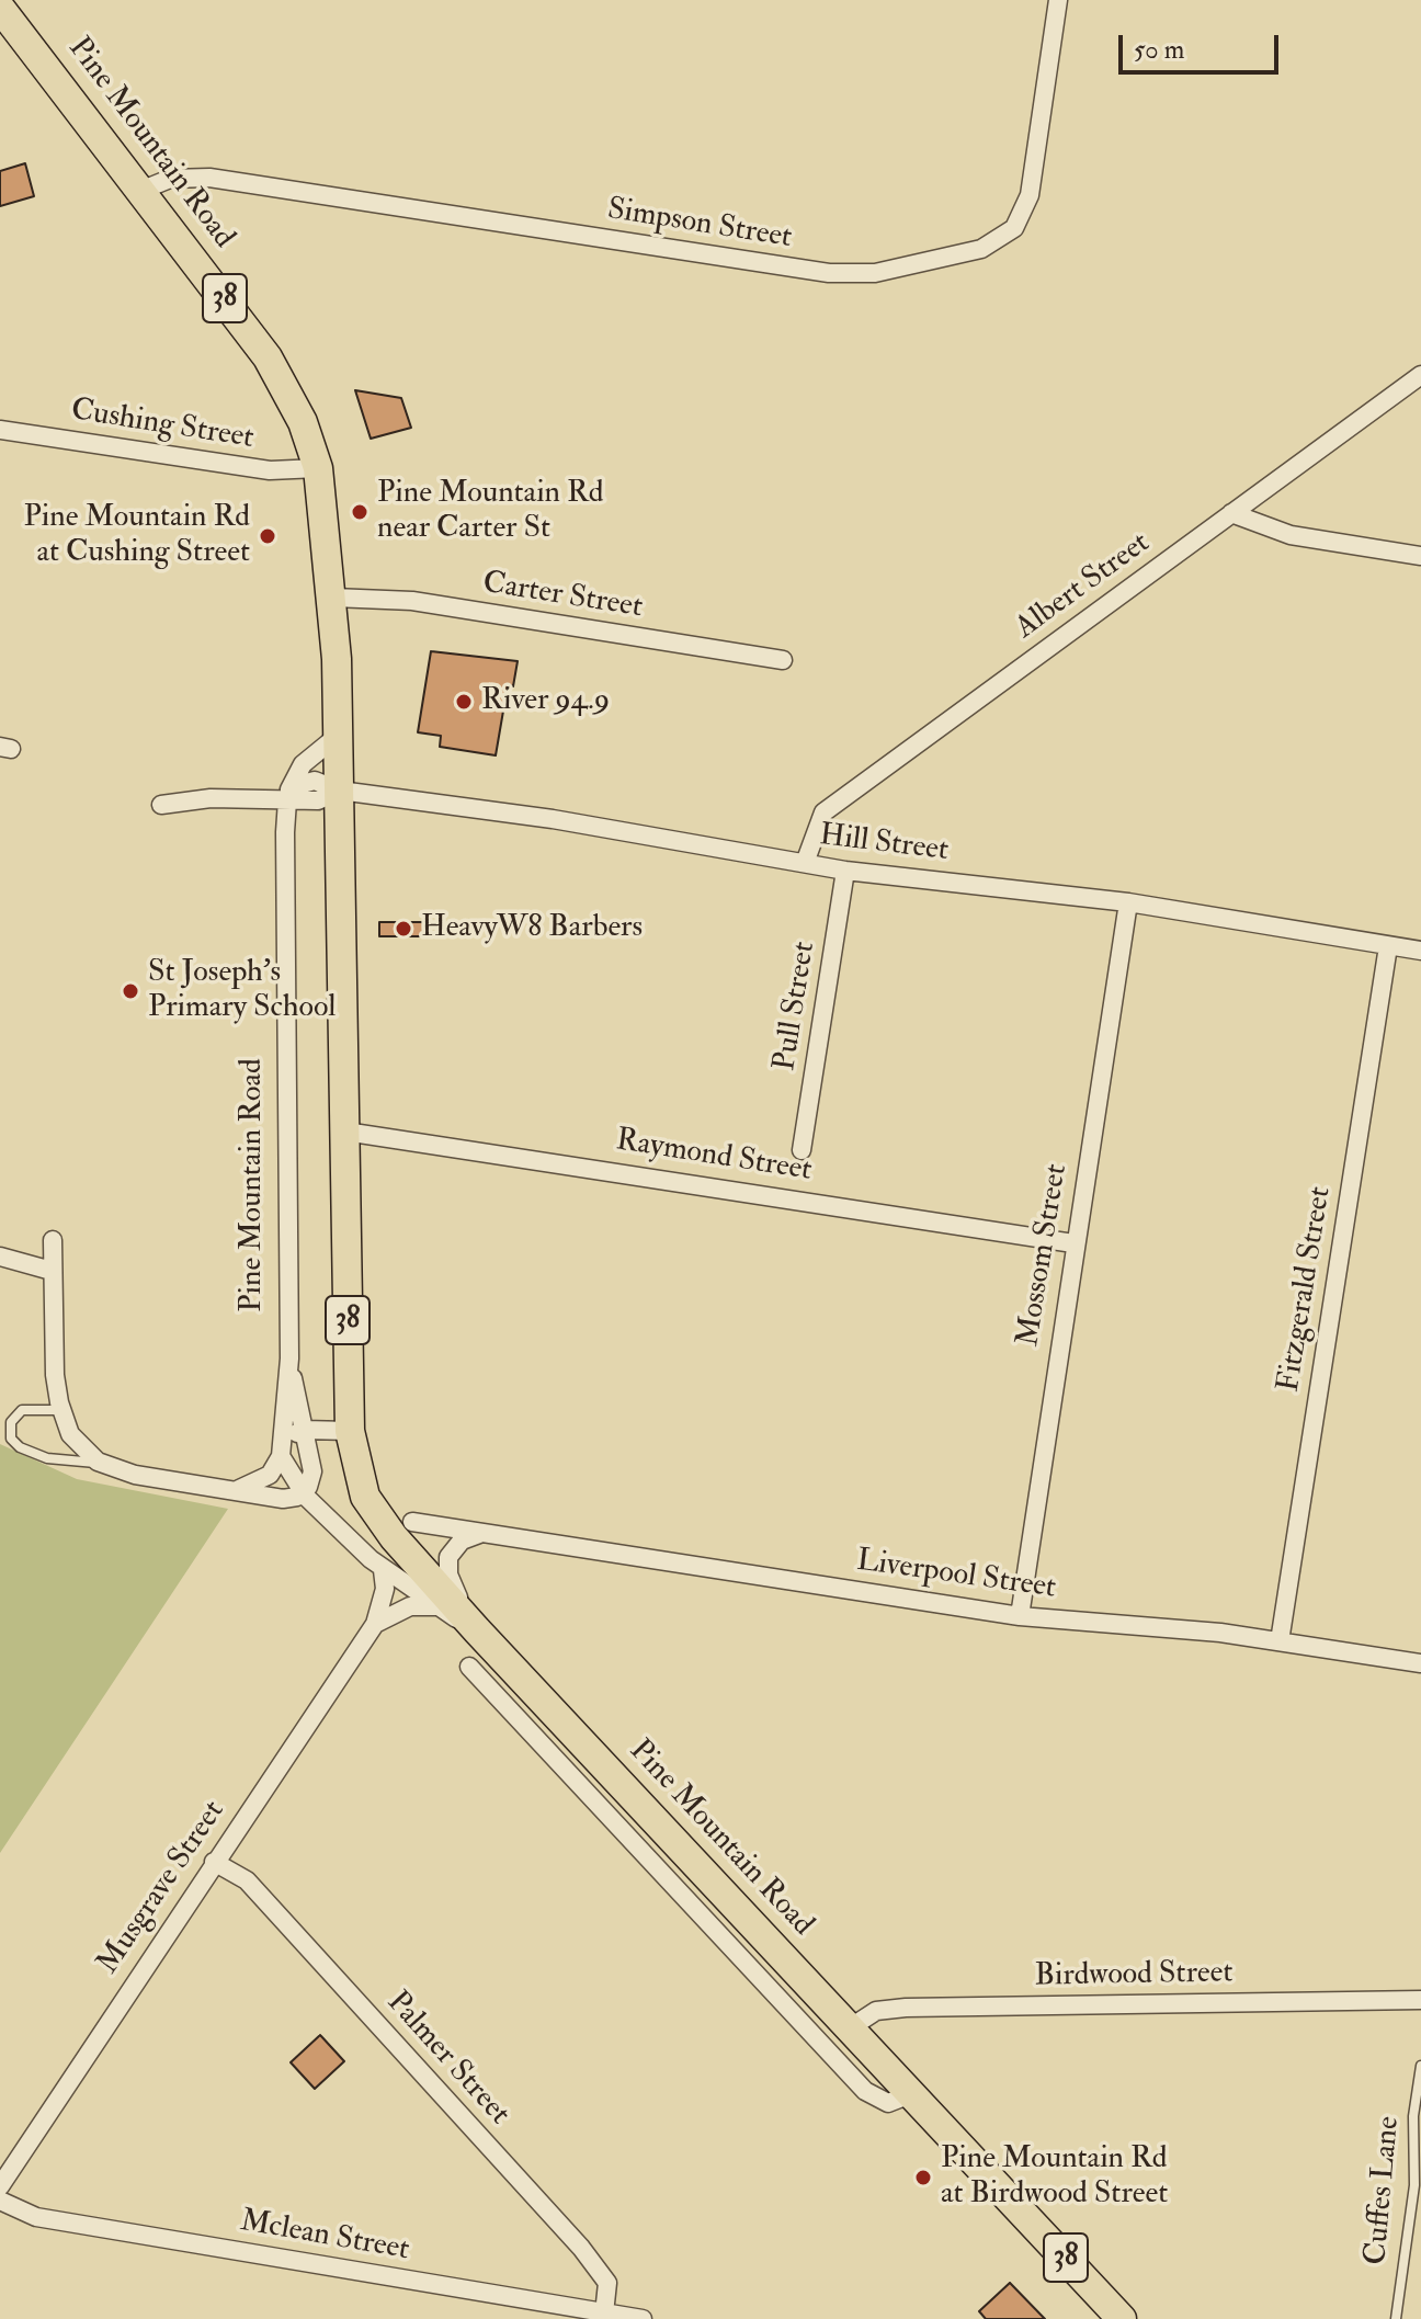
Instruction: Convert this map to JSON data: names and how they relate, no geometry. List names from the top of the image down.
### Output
{
  "streets": {
    "main road": ["Pine Mountain Road", "38"],
    "street": [
      "Simpson Street",
      "Cushing Street",
      "Albert Street",
      "Carter Street",
      "Hill Street",
      "Pull Street",
      "Raymond Street",
      "Mossom Street",
      "Fitzgerald Street",
      "Liverpool Street",
      "Musgrave Street",
      "Birdwood Street",
      "Palmer Street",
      "Mclean Street"
    ],
    "lane": ["Cuffes Lane"]
  },
  "crossings": [
    ["Pine Mountain Road", "Simpson Street"],
    ["Pine Mountain Road", "Cushing Street"],
    ["Pine Mountain Road", "Carter Street"],
    ["Pine Mountain Road", "Hill Street"],
    ["Pine Mountain Road", "Raymond Street"],
    ["Pine Mountain Road", "Musgrave Street"],
    ["Pine Mountain Road", "Birdwood Street"],
    ["Albert Street", "Hill Street"],
    ["Hill Street", "Pull Street"],
    ["Hill Street", "Mossom Street"],
    ["Hill Street", "Fitzgerald Street"],
    ["Raymond Street", "Mossom Street"],
    ["Mossom Street", "Liverpool Street"],
    ["Fitzgerald Street", "Liverpool Street"],
    ["Musgrave Street", "Palmer Street"],
    ["Palmer Street", "Mclean Street"]
  ],
  "places": [
    "Pine Mountain Rd near Carter St",
    "Pine Mountain Rd at Cushing Street",
    "River 94.9",
    "HeavyW8 Barbers",
    "St Joseph's Primary School",
    "Pine Mountain Rd at Birdwood Street"
  ],
  "scale_bar": "50 m"
}
